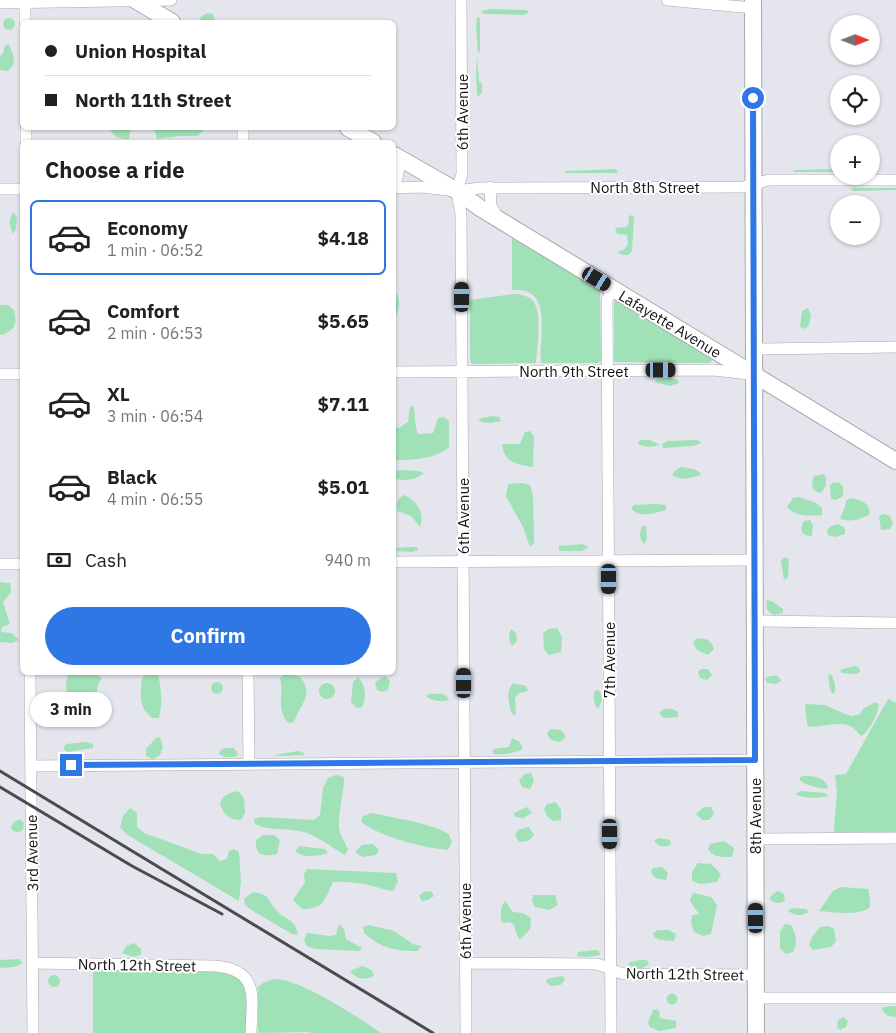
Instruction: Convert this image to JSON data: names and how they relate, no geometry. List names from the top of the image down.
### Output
{
  "streets": {
    "street": [
      "6th Avenue",
      "North 8th Street",
      "Lafayette Avenue",
      "North 9th Street",
      "7th Avenue",
      "8th Avenue",
      "3rd Avenue",
      "North 12th Street"
    ]
  },
  "crossings": [
    ["6th Avenue", "North 8th Street"],
    ["6th Avenue", "Lafayette Avenue"],
    ["6th Avenue", "North 9th Street"],
    ["6th Avenue", "North 12th Street"],
    ["North 8th Street", "Lafayette Avenue"],
    ["North 8th Street", "8th Avenue"],
    ["Lafayette Avenue", "North 9th Street"],
    ["Lafayette Avenue", "7th Avenue"],
    ["Lafayette Avenue", "8th Avenue"],
    ["North 9th Street", "7th Avenue"],
    ["North 9th Street", "8th Avenue"],
    ["7th Avenue", "North 12th Street"],
    ["8th Avenue", "North 12th Street"],
    ["3rd Avenue", "North 12th Street"]
  ],
  "north": "right",
  "page": {
    "map_buttons": ["+", "−"],
    "banner": ["Union Hospital", "North 11th Street"],
    "heading": "Choose a ride",
    "list": [
      {
        "name": "Economy",
        "note": "1 min · 06:52",
        "value": "$4.18"
      },
      {
        "name": "Comfort",
        "note": "2 min · 06:53",
        "value": "$5.65"
      },
      {
        "name": "XL",
        "note": "3 min · 06:54",
        "value": "$7.11"
      },
      {
        "name": "Black",
        "note": "4 min · 06:55",
        "value": "$5.01"
      }
    ],
    "pay": ["Cash", "940 m"],
    "buttons": "Confirm",
    "bubble": "3 min"
  }
}
